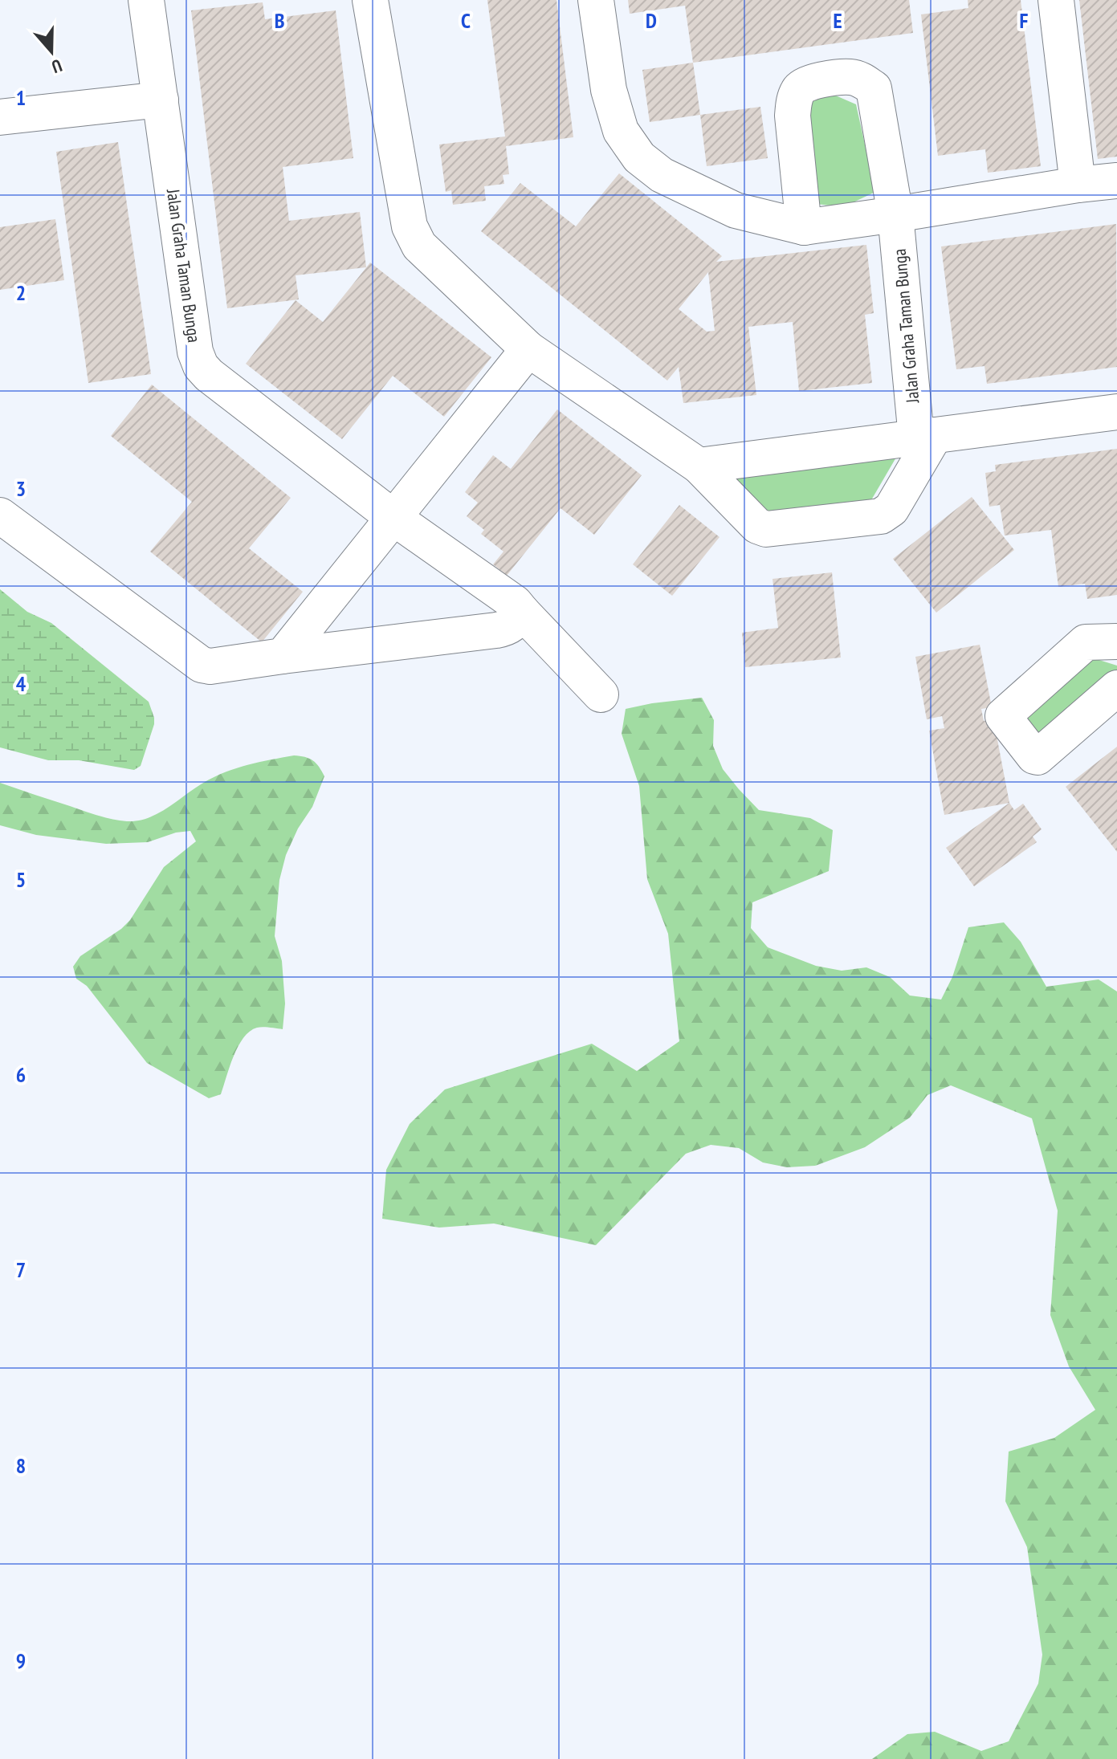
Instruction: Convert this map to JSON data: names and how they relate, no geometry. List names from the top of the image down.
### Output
{
  "streets": {
    "street": ["Jalan Graha Taman Bunga"]
  },
  "north": "bottom",
  "grid": {
    "columns": [
      "B",
      "C",
      "D",
      "E",
      "F"
    ],
    "rows": [
      "1",
      "2",
      "3",
      "4",
      "5",
      "6",
      "7",
      "8",
      "9"
    ]
  }
}
